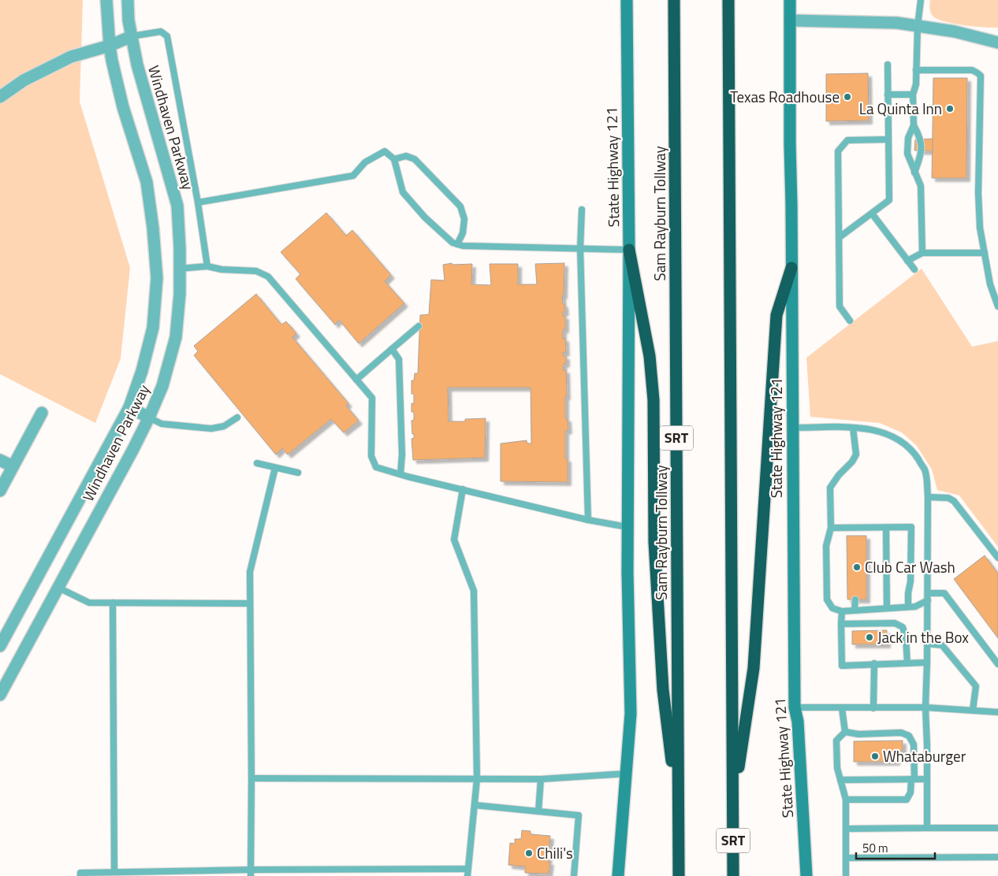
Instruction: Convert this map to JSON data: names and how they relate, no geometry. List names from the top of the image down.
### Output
{
  "streets": {
    "highway": ["Sam Rayburn Tollway", "SRT"],
    "main road": ["State Highway 121"],
    "street": ["Windhaven Parkway"]
  },
  "places": [
    "Texas Roadhouse",
    "La Quinta Inn",
    "Club Car Wash",
    "Jack in the Box",
    "Whataburger",
    "Chili's"
  ],
  "scale_bar": "50 m"
}
